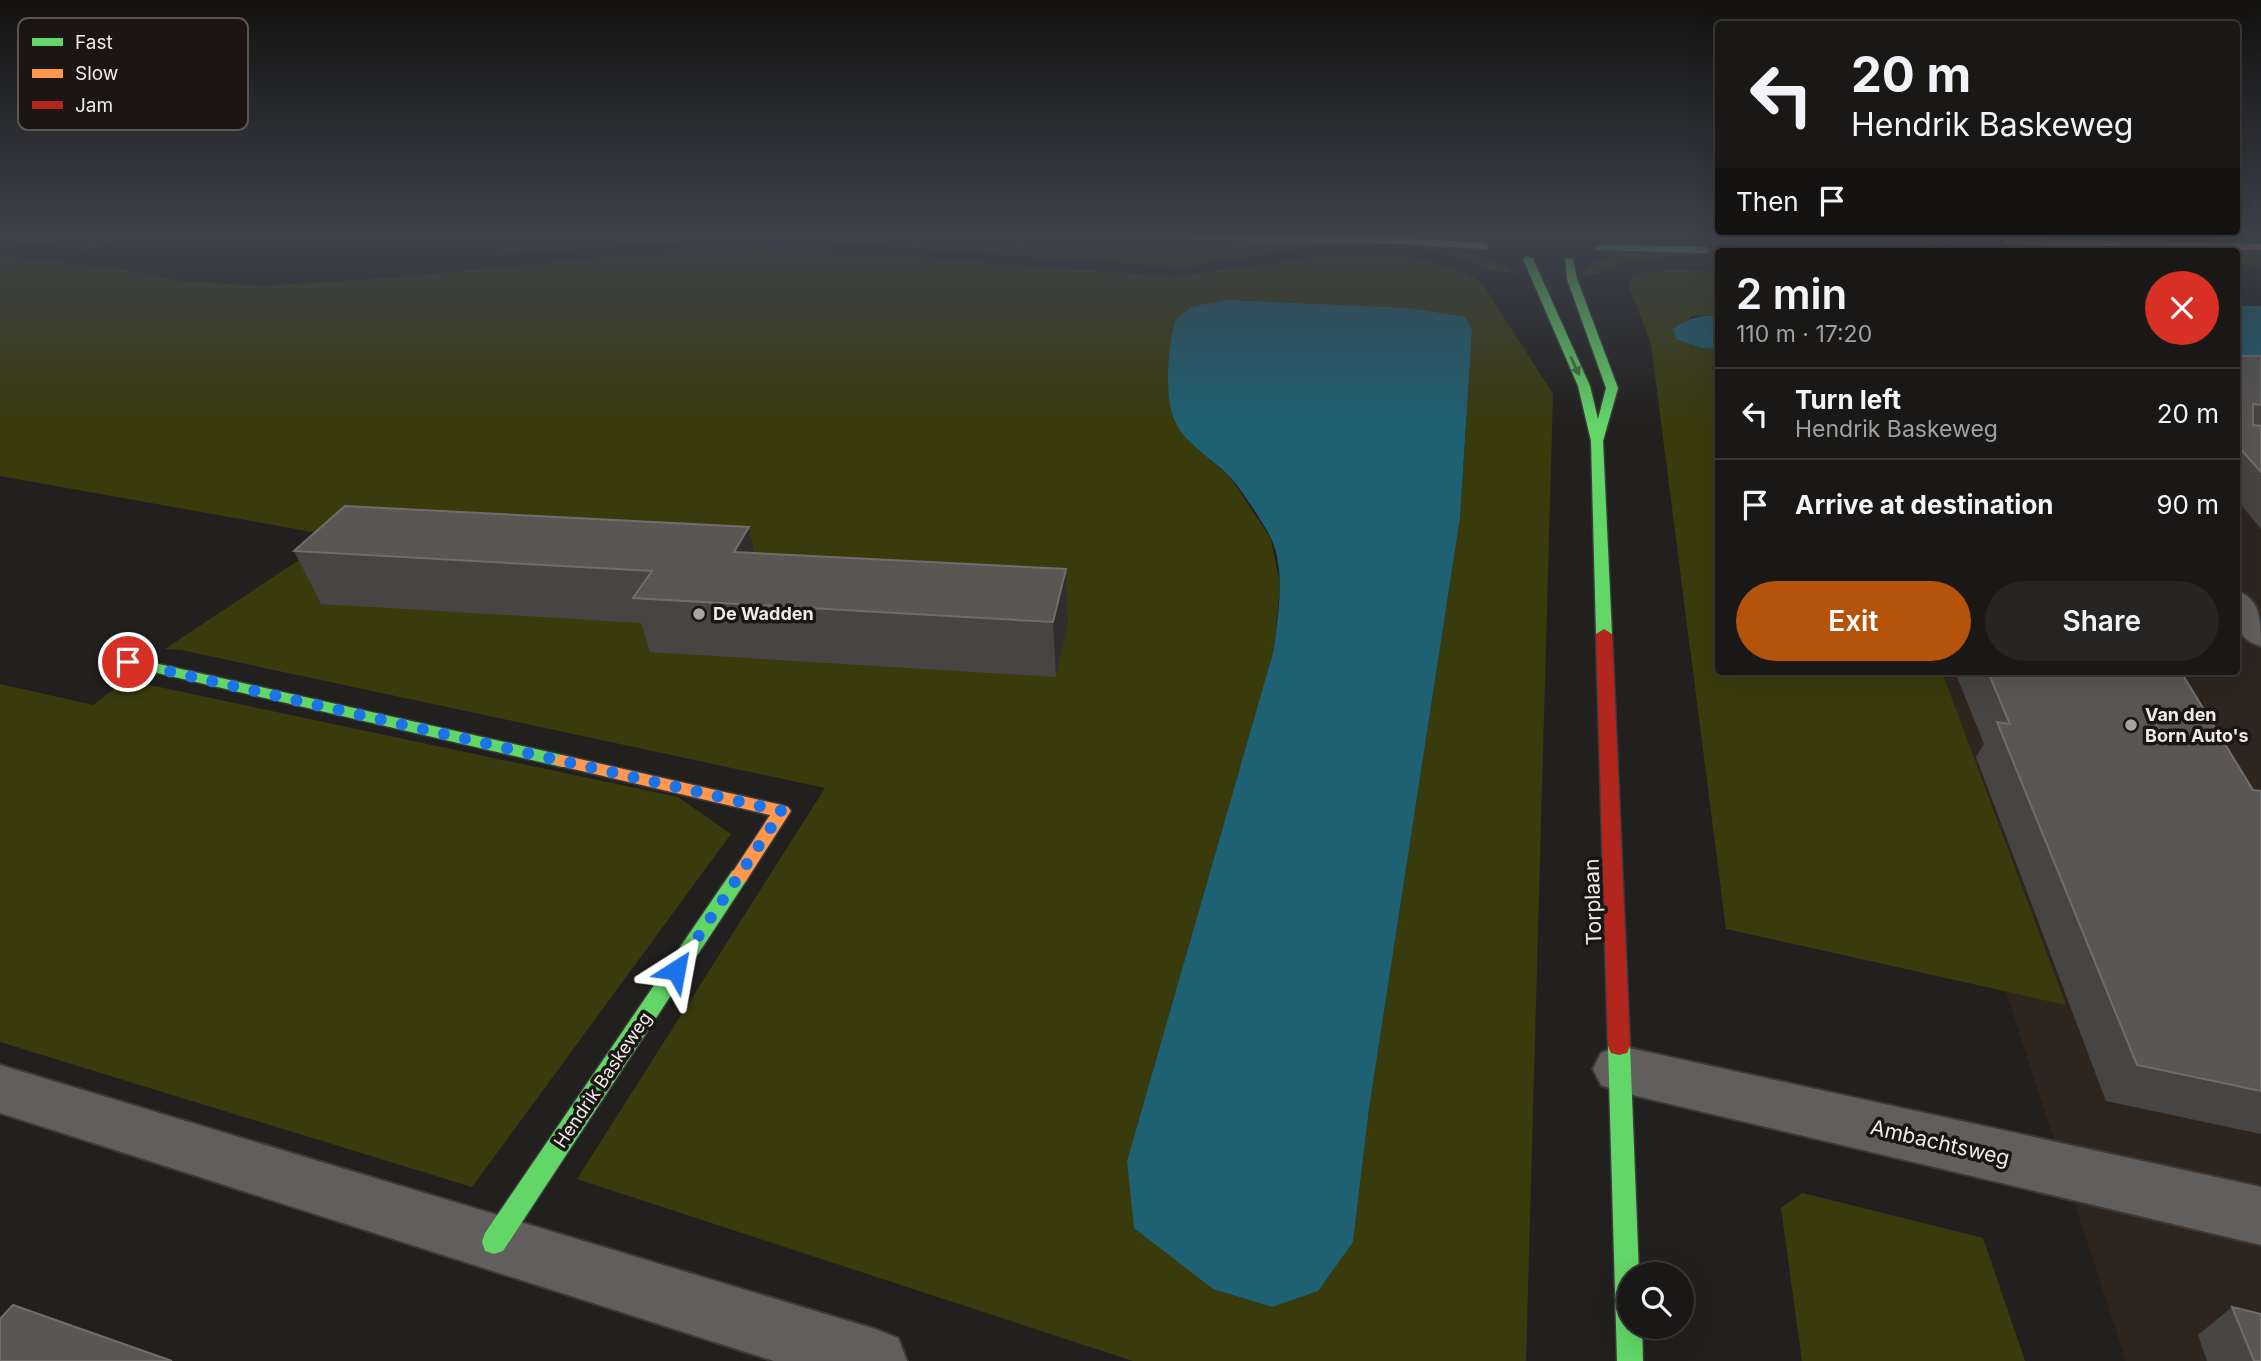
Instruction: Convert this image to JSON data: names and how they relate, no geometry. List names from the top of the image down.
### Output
{
  "streets": {
    "street": ["Torplaan", "Hendrik Baskeweg", "Ambachtsweg"]
  },
  "crossings": [
    ["Torplaan", "Ambachtsweg"]
  ],
  "places": ["De Wadden", "Van den Born Auto's"],
  "legend": ["Fast", "Slow", "Jam"],
  "page": {
    "turn": ["20 m", "Hendrik Baskeweg"],
    "then": "Then",
    "heading": ["2 min", "110 m · 17:20"],
    "list": [
      {
        "name": "Turn left",
        "note": "Hendrik Baskeweg",
        "value": "20 m"
      },
      {
        "name": "Arrive at destination",
        "value": "90 m"
      }
    ],
    "buttons": ["Exit", "Share"]
  }
}
